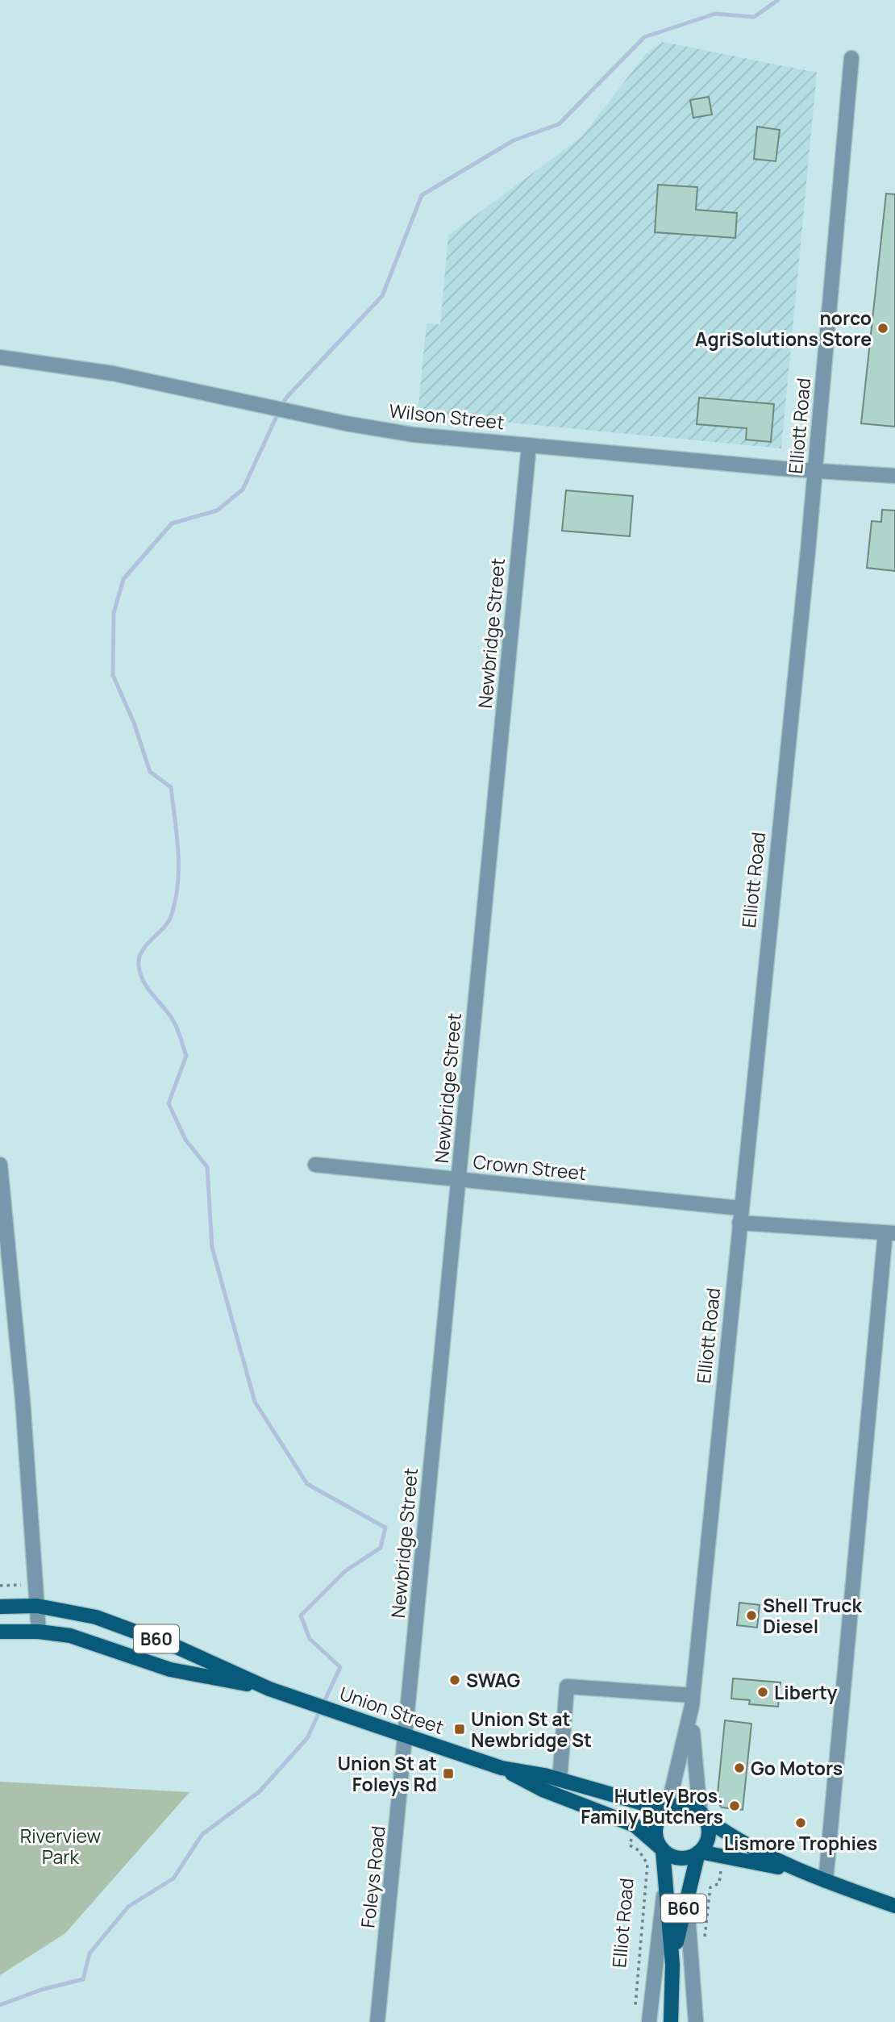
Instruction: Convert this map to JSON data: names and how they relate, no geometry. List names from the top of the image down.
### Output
{
  "streets": {
    "main road": ["B60", "Union Street"],
    "street": [
      "Wilson Street",
      "Elliott Road",
      "Newbridge Street",
      "Crown Street",
      "Foleys Road",
      "Elliot Road"
    ]
  },
  "crossings": [
    ["Wilson Street", "Elliott Road"],
    ["Wilson Street", "Newbridge Street"],
    ["Elliott Road", "Crown Street"],
    ["Elliott Road", "B60"],
    ["Elliott Road", "Union Street"],
    ["Newbridge Street", "Crown Street"],
    ["Newbridge Street", "Union Street"],
    ["Newbridge Street", "Foleys Road"],
    ["B60", "Union Street"],
    ["B60", "Elliot Road"],
    ["Union Street", "Foleys Road"]
  ],
  "parks": ["Riverview Park"],
  "places": {
    "other": [
      "norco AgriSolutions Store",
      "Shell Truck Diesel",
      "SWAG",
      "Liberty",
      "Go Motors",
      "Hutley Bros. Family Butchers",
      "Lismore Trophies"
    ],
    "transit": ["Union St at Newbridge St", "Union St at Foleys Rd"]
  }
}
